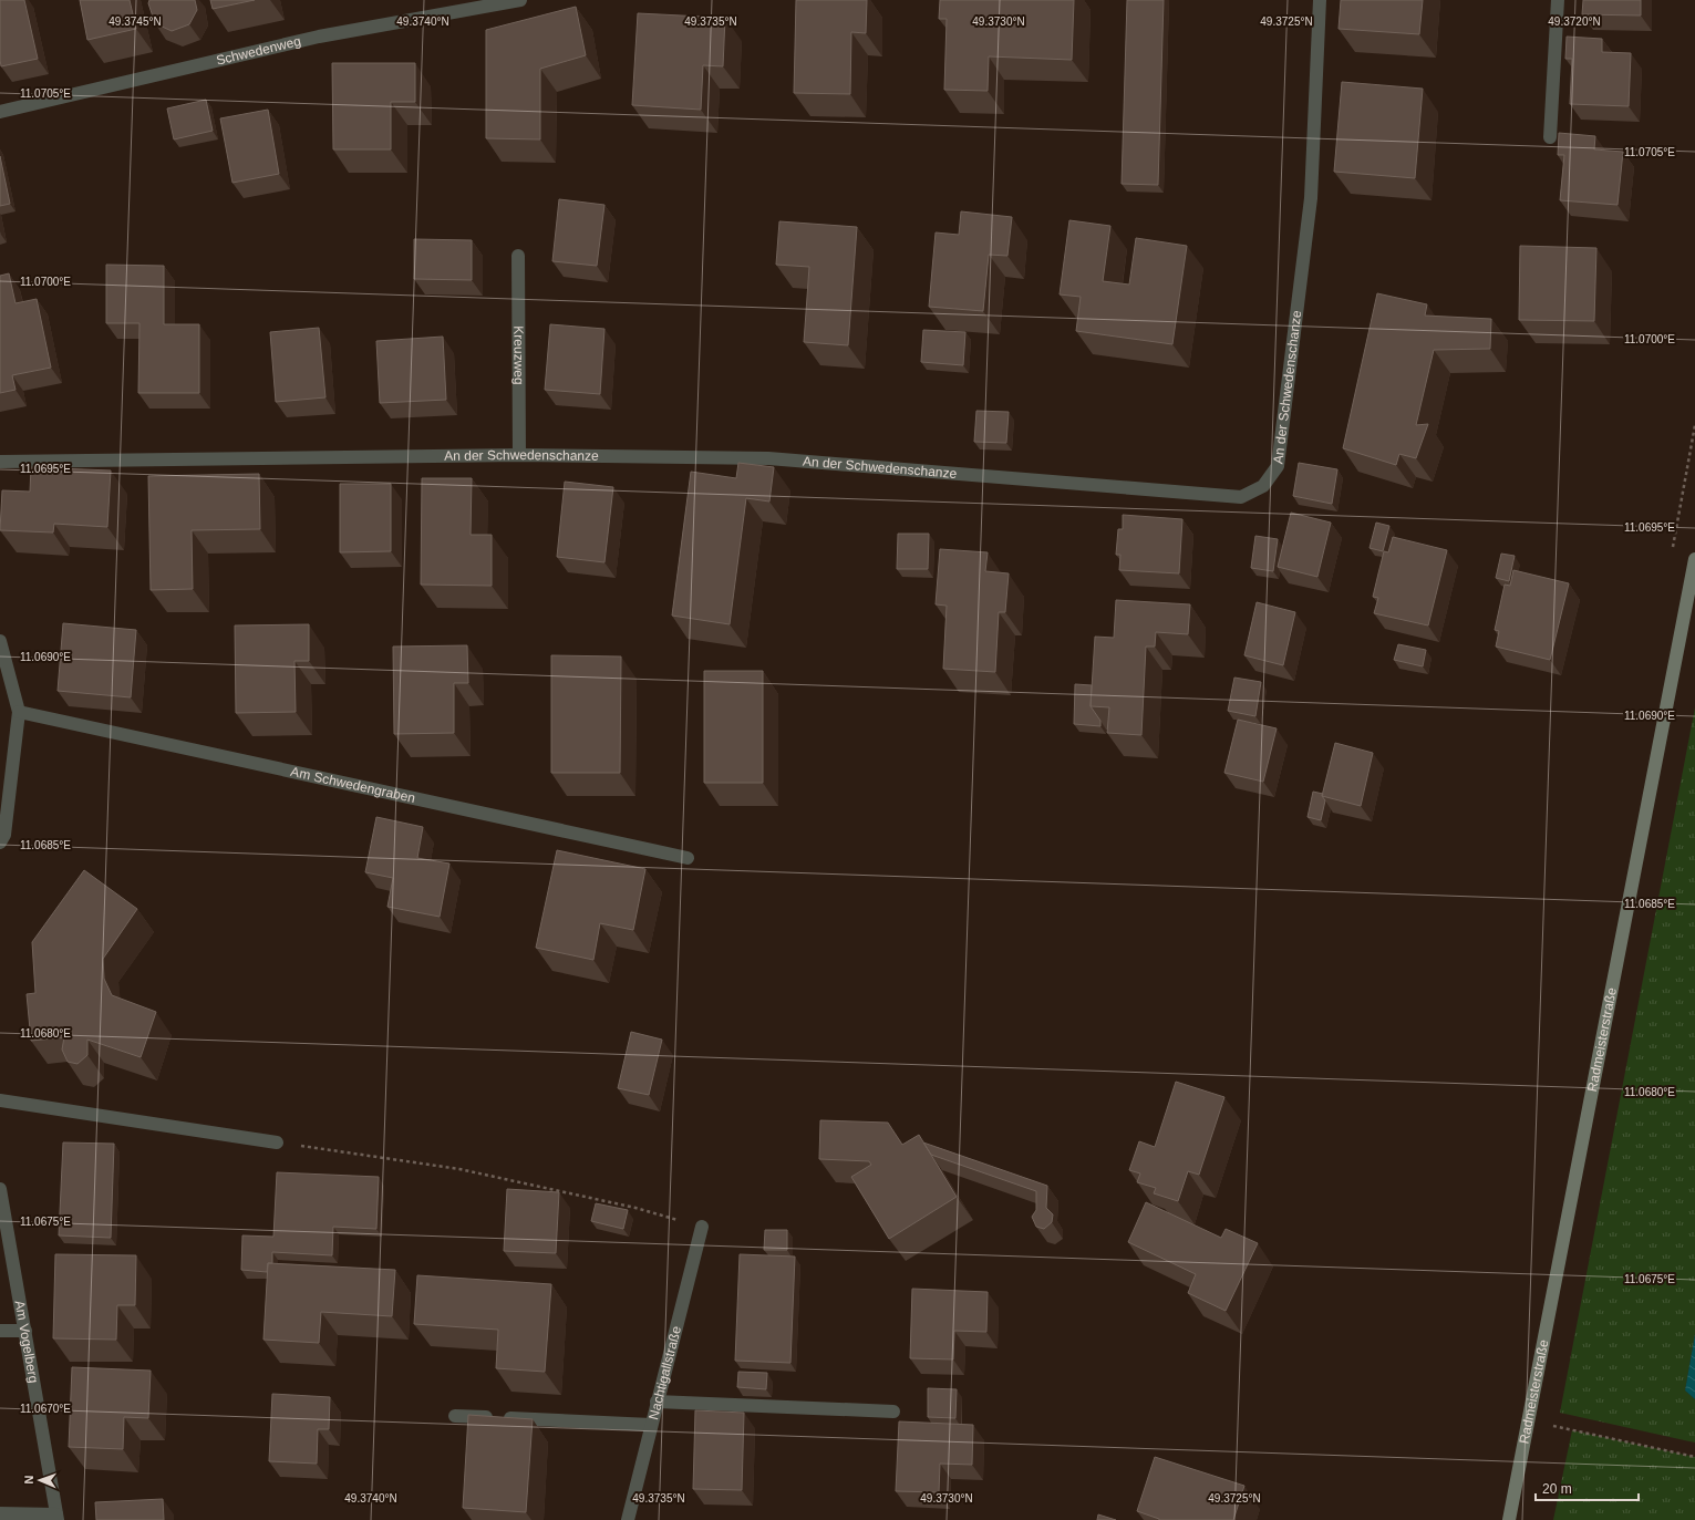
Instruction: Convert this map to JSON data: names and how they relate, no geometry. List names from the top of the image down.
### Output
{
  "streets": {
    "street": [
      "Schwedenweg",
      "Kreuzweg",
      "An der Schwedenschanze",
      "Am Schwedengraben",
      "Radmeisterstraße",
      "Am Vogelberg",
      "Nachtigallstraße"
    ]
  },
  "crossings": [
    ["Kreuzweg", "An der Schwedenschanze"]
  ],
  "scale_bar": "20 m",
  "north": "left",
  "coordinates": [
    "49.3745°N",
    "49.3740°N",
    "49.3735°N",
    "49.3730°N",
    "49.3725°N",
    "49.3720°N",
    "11.0705°E",
    "11.0700°E",
    "11.0695°E",
    "11.0690°E",
    "11.0685°E",
    "11.0680°E",
    "11.0675°E",
    "11.0670°E"
  ]
}
